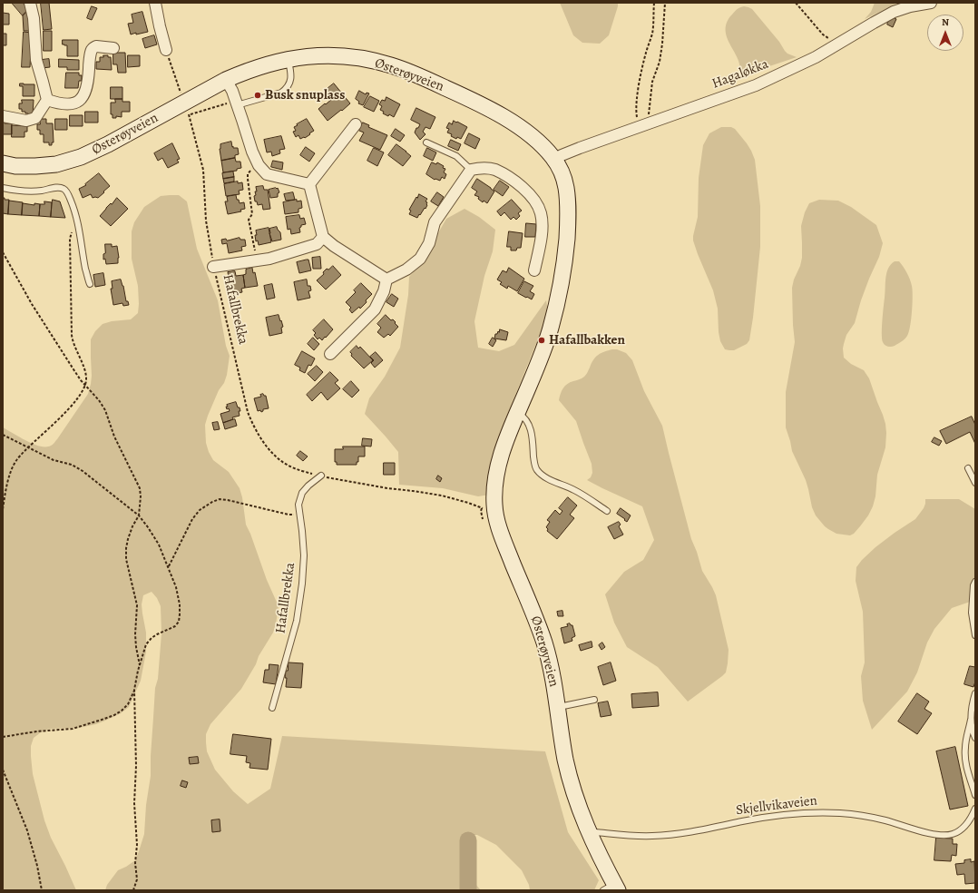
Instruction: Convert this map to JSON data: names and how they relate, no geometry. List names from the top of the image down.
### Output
{
  "streets": {
    "main road": ["Østerøyveien"],
    "street": ["Hagaløkka"],
    "lane": ["Hafallbrekka", "Skjellvikaveien"]
  },
  "crossings": [
    ["Hagaløkka", "Østerøyveien"],
    ["Østerøyveien", "Hafallbrekka"],
    ["Østerøyveien", "Skjellvikaveien"]
  ],
  "places": ["Busk snuplass", "Hafallbakken"],
  "north": "top"
}
